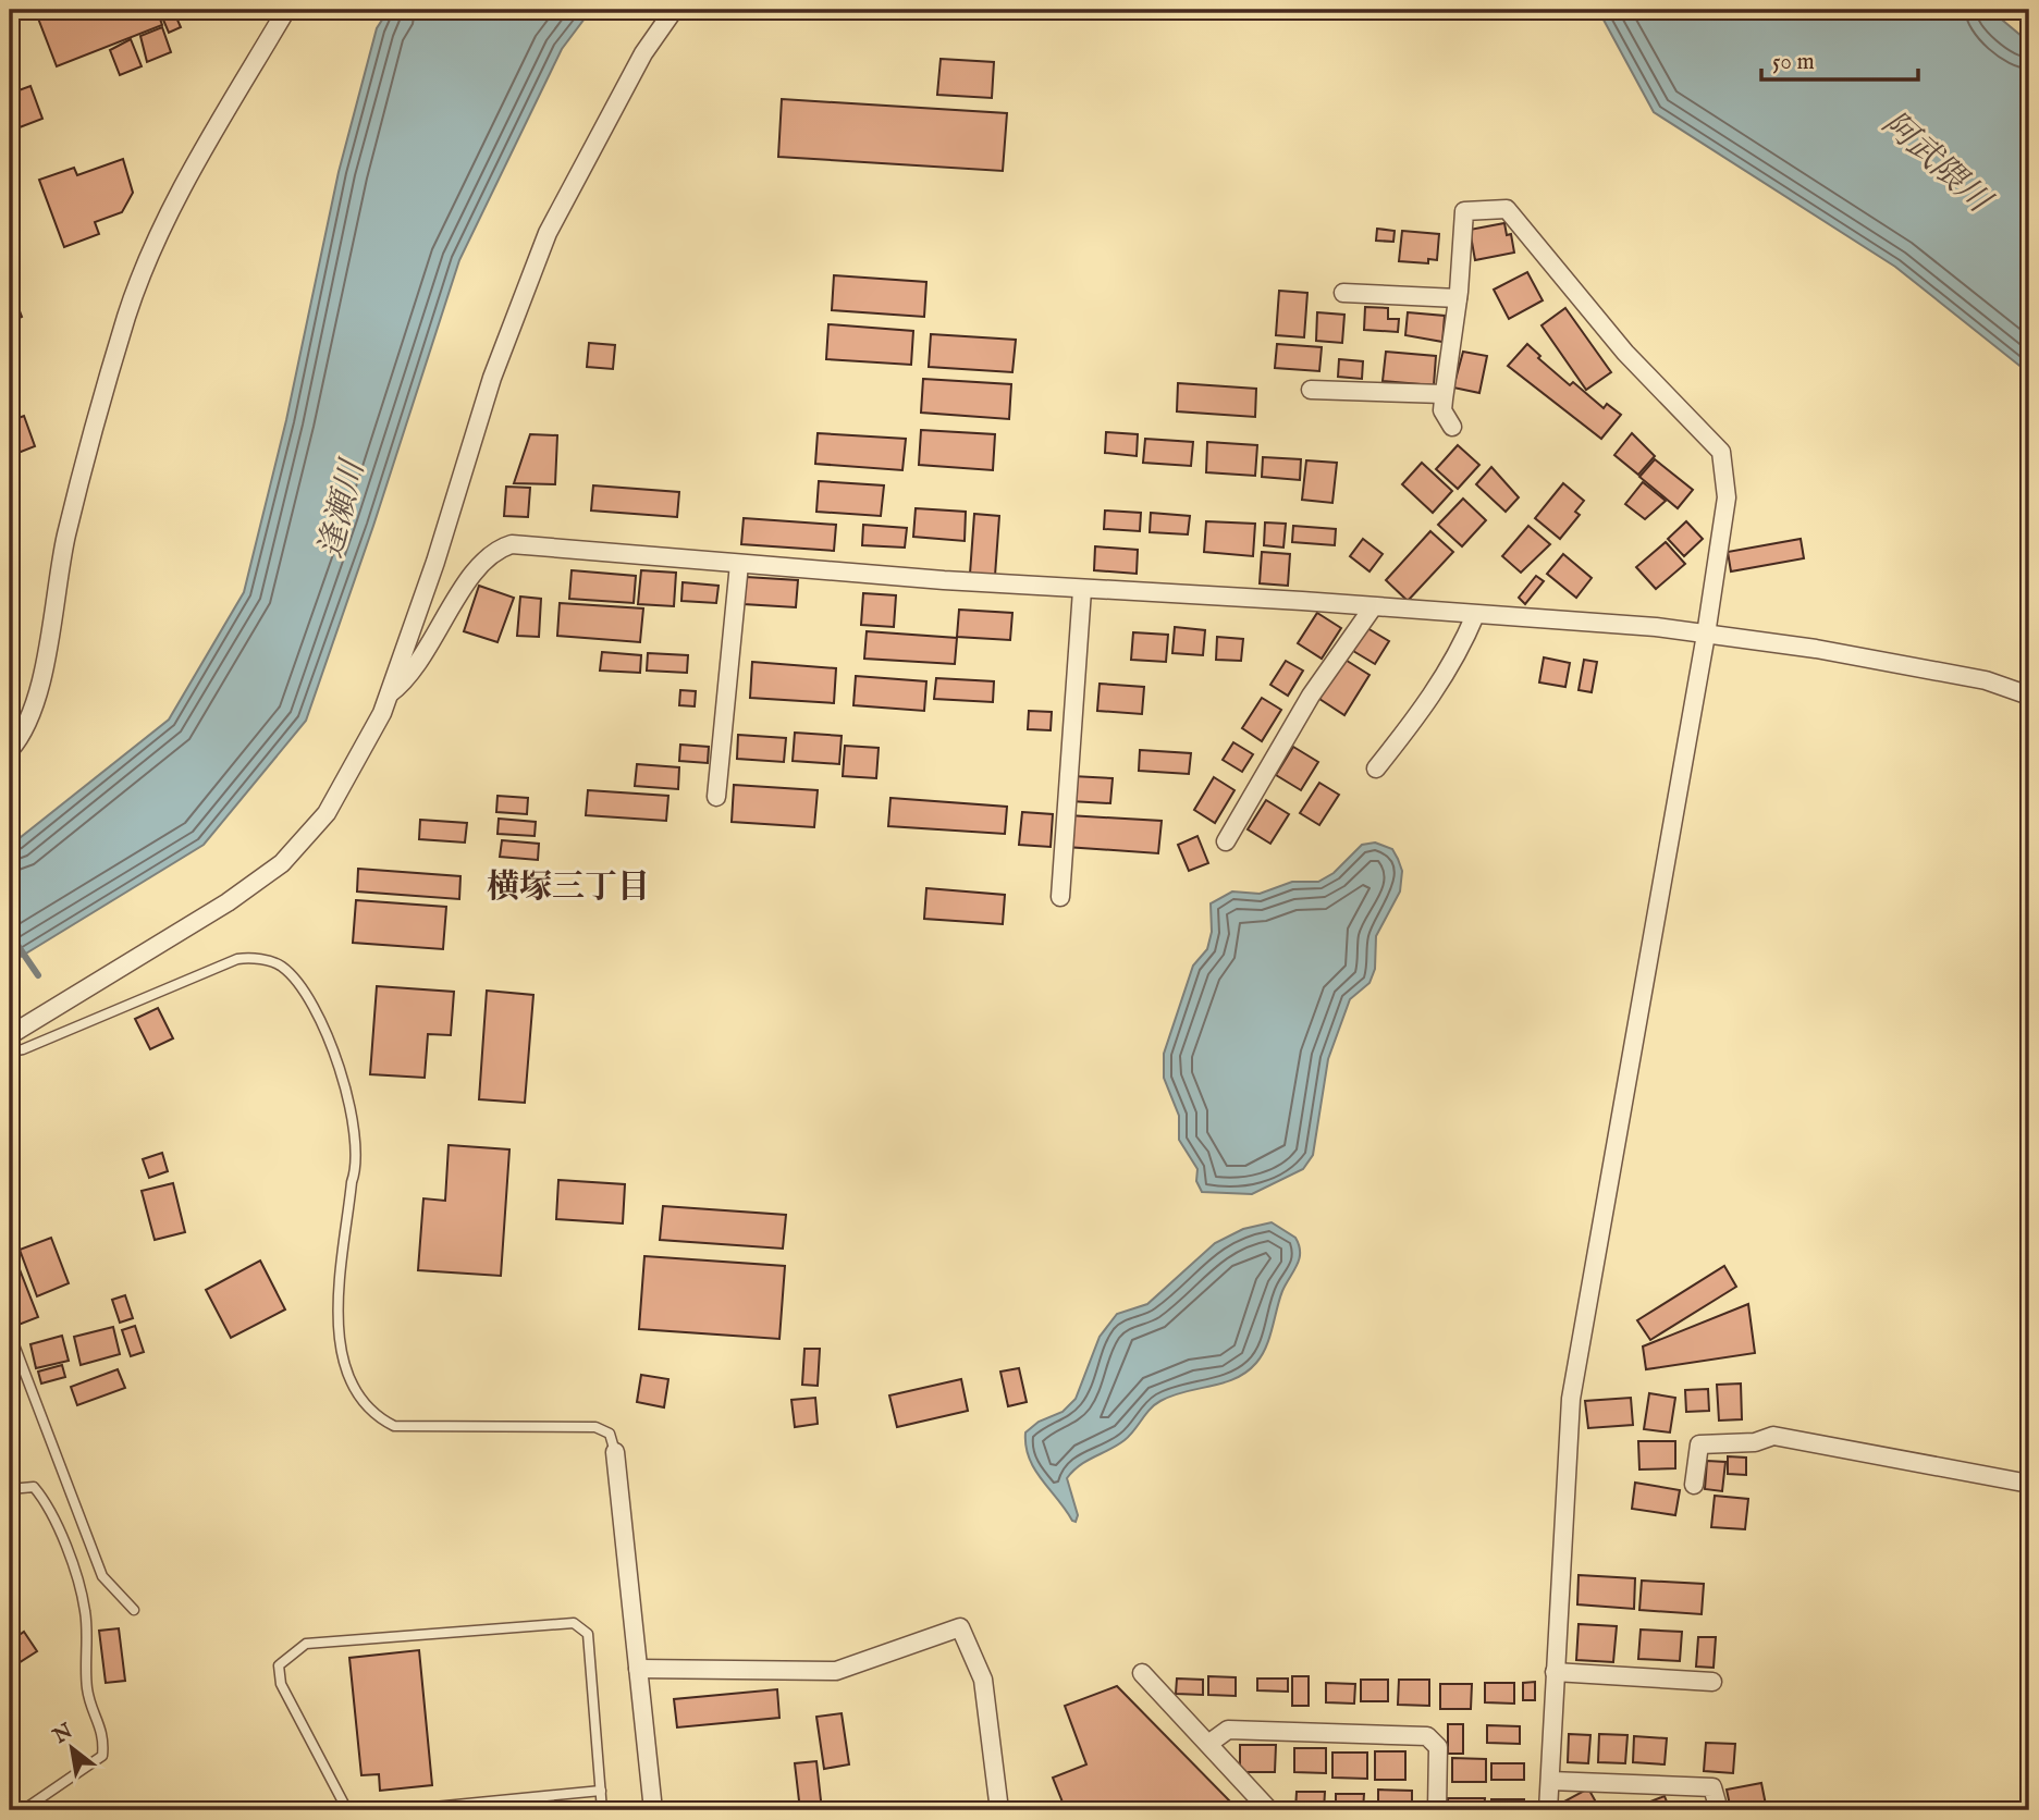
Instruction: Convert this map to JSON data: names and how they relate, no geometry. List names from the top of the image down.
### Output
{
  "districts": ["横塚三丁目"],
  "water": ["阿武隈川", "逢瀬川"],
  "scale_bar": "50 m",
  "north": "top left"
}
